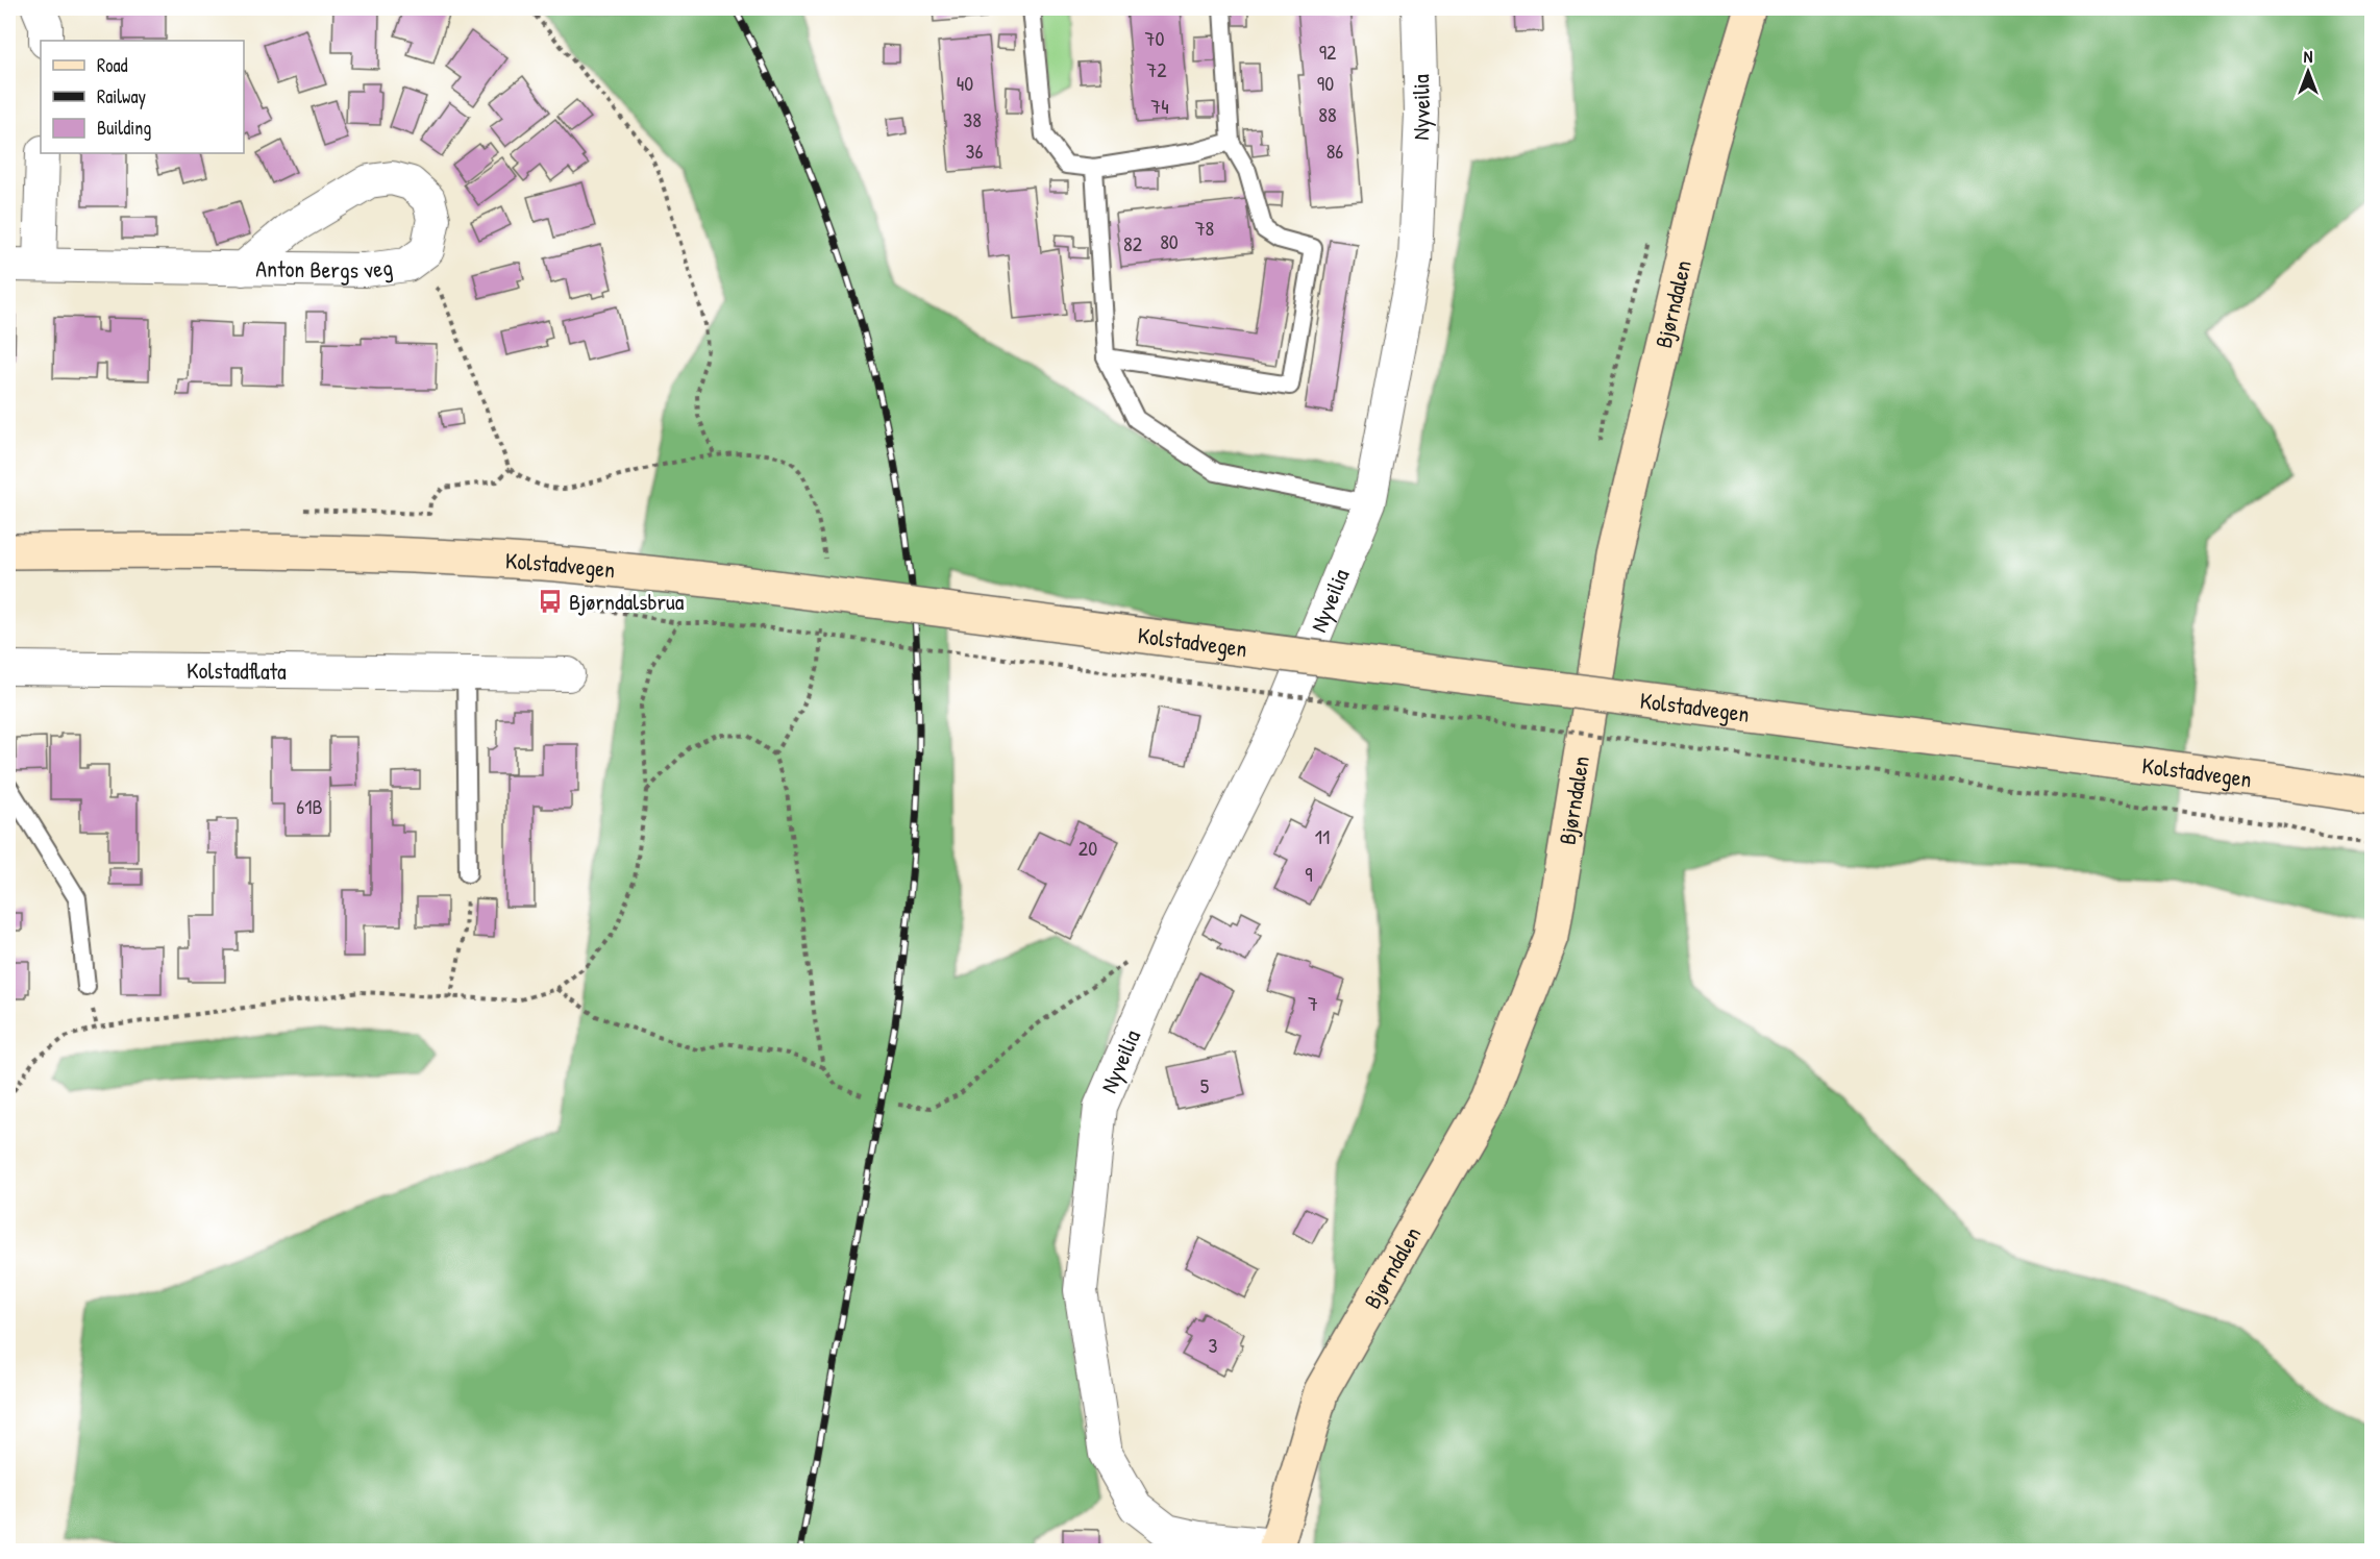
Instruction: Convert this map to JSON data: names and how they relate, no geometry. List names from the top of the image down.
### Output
{
  "streets": {
    "main road": ["Bjørndalen", "Kolstadvegen"],
    "street": ["Nyveilia", "Anton Bergs veg", "Kolstadflata"]
  },
  "crossings": [
    ["Nyveilia", "Bjørndalen"]
  ],
  "places": {
    "bus stop": ["Bjørndalsbrua"]
  },
  "house_numbers": [
    "70",
    "92",
    "72",
    "40",
    "90",
    "74",
    "88",
    "38",
    "36",
    "86",
    "78",
    "80",
    "82",
    "61B",
    "11",
    "20",
    "9",
    "7",
    "5",
    "3"
  ],
  "legend": ["Road", "Railway", "Building"],
  "north": "top"
}
